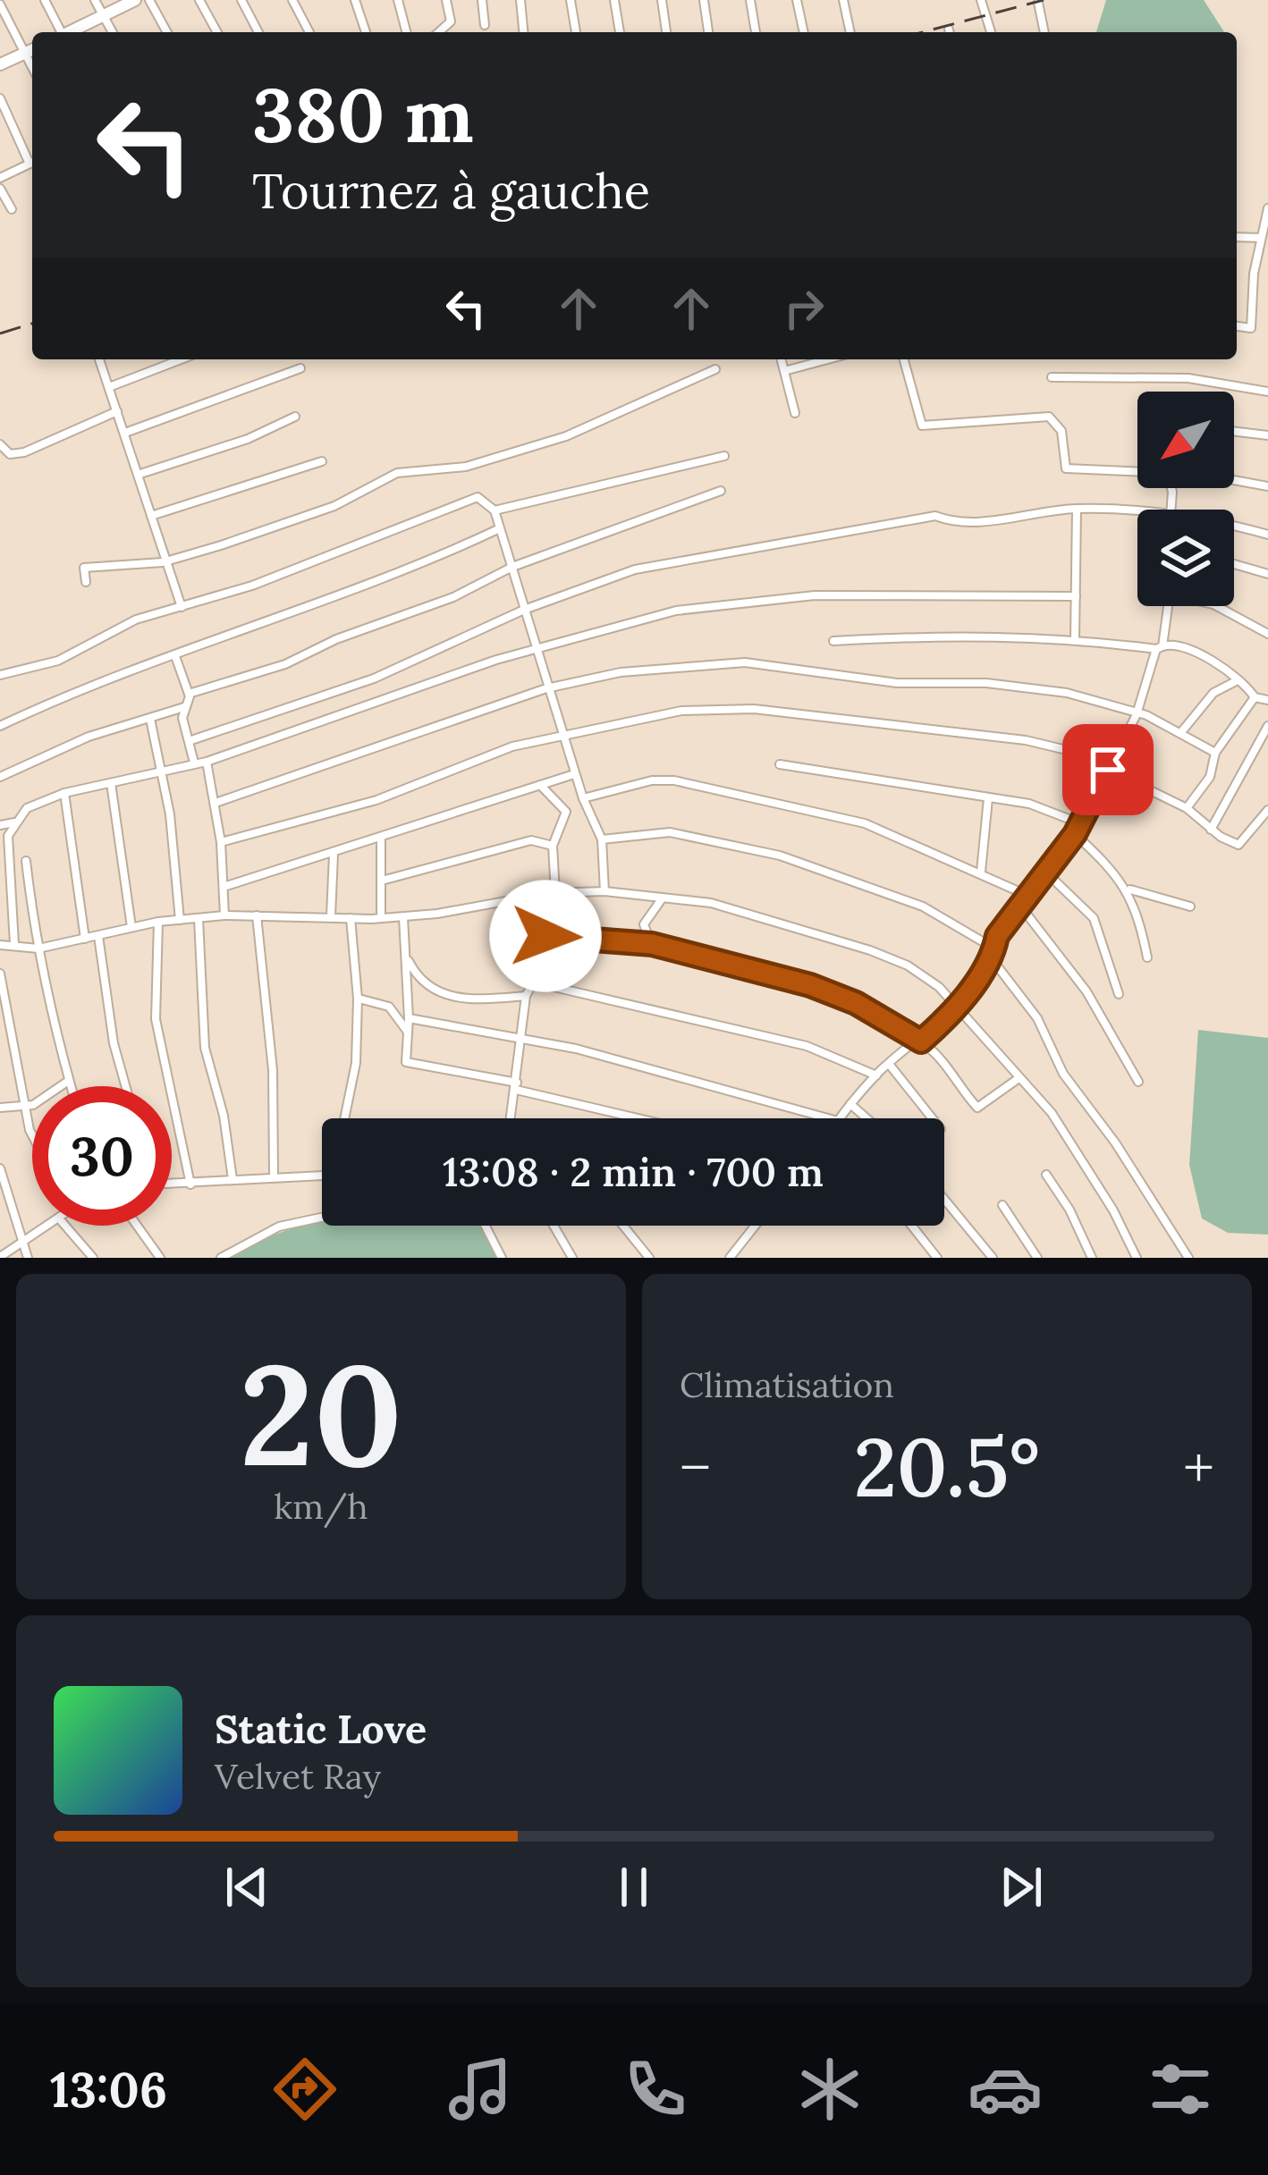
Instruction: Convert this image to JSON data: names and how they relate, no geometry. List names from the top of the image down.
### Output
{
  "north": "bottom left",
  "page": {
    "turn": ["380 m", "Tournez à gauche"],
    "limit": "30",
    "trip": "13:08 · 2 min · 700 m",
    "tile": [
      ["20", "km/h"],
      "Climatisation"
    ],
    "heat": ["−", "20.5°", "+"],
    "song": ["Static Love", "Velvet Ray"],
    "tabs": "13:06"
  }
}
